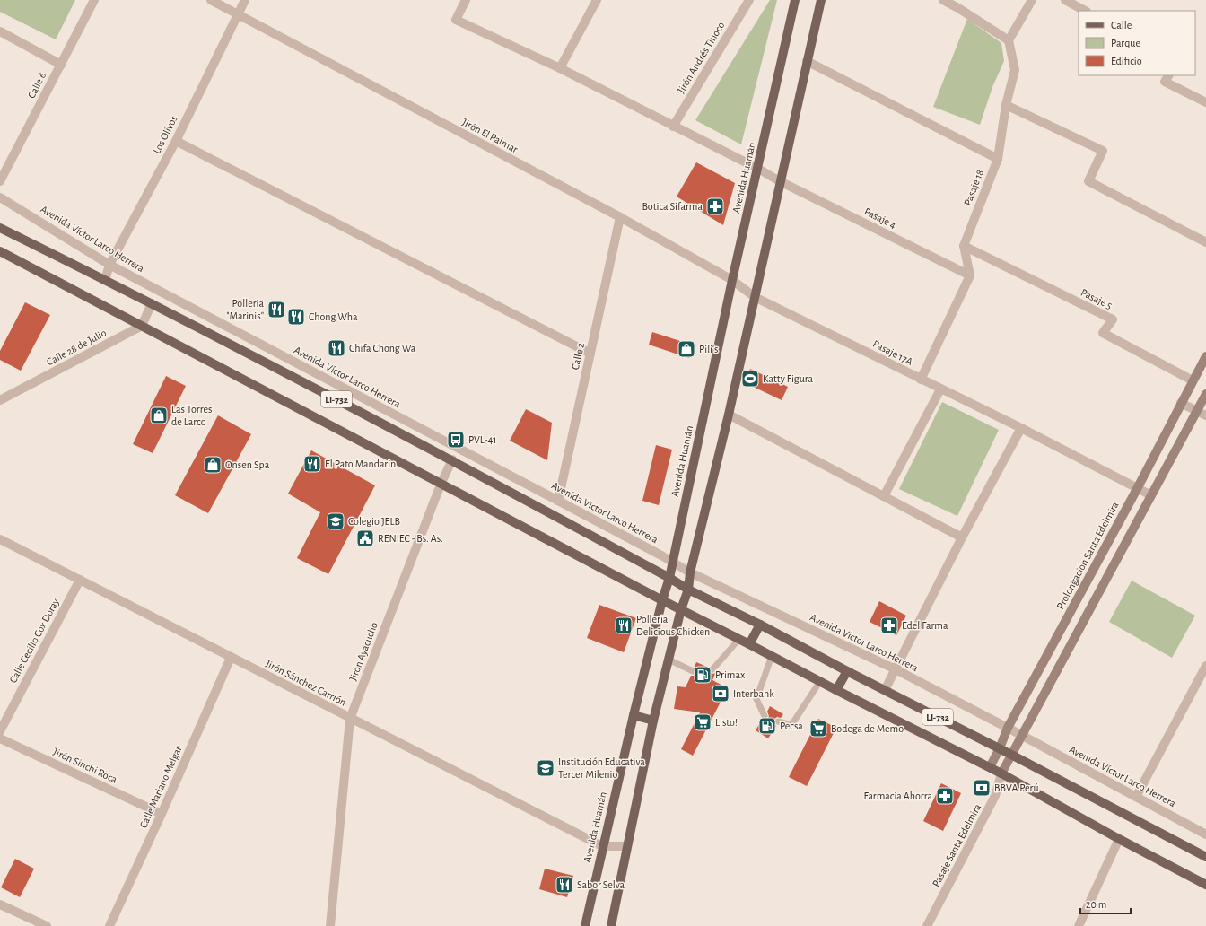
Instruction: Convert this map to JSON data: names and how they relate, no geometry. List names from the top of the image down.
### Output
{
  "streets": {
    "main road": ["Avenida Huamán", "LI-732"],
    "street": [
      "Jirón Andrés Tinoco",
      "Calle 6",
      "Los Olivos",
      "Jirón El Palmar",
      "Pasaje 18",
      "Pasaje 4",
      "Avenida Víctor Larco Herrera",
      "Pasaje 5",
      "Calle 28 de Julio",
      "Pasaje 17A",
      "Calle 2",
      "Prolongación Santa Edelmira",
      "Calle Cecilio Cox Doray",
      "Jirón Ayacucho",
      "Jirón Sánchez Carrión",
      "Jirón Sinchi Roca",
      "Calle Mariano Melgar",
      "Pasaje Santa Edelmira"
    ]
  },
  "crossings": [
    ["Jirón Andrés Tinoco", "Pasaje 4"],
    ["Los Olivos", "Jirón El Palmar"],
    ["Los Olivos", "Avenida Víctor Larco Herrera"],
    ["Los Olivos", "LI-732"],
    ["Jirón El Palmar", "Avenida Huamán"],
    ["Jirón El Palmar", "Pasaje 17A"],
    ["Jirón El Palmar", "Calle 2"],
    ["Avenida Huamán", "Pasaje 4"],
    ["Avenida Huamán", "Avenida Víctor Larco Herrera"],
    ["Avenida Huamán", "LI-732"],
    ["Avenida Huamán", "Jirón Sánchez Carrión"],
    ["Pasaje 18", "Pasaje 5"],
    ["Avenida Víctor Larco Herrera", "Calle 2"],
    ["Avenida Víctor Larco Herrera", "Prolongación Santa Edelmira"],
    ["Pasaje 5", "Prolongación Santa Edelmira"],
    ["Calle 28 de Julio", "LI-732"],
    ["Pasaje 17A", "Prolongación Santa Edelmira"],
    ["LI-732", "Prolongación Santa Edelmira"],
    ["LI-732", "Jirón Ayacucho"],
    ["LI-732", "Pasaje Santa Edelmira"],
    ["Calle Cecilio Cox Doray", "Jirón Sánchez Carrión"],
    ["Jirón Ayacucho", "Jirón Sánchez Carrión"],
    ["Jirón Sánchez Carrión", "Calle Mariano Melgar"],
    ["Jirón Sinchi Roca", "Calle Mariano Melgar"]
  ],
  "places": {
    "pharmacy": ["Botica Sifarma", "Edel Farma", "Farmacia Ahorra"],
    "restaurant": [
      "Polleria \"Marinis\"",
      "Chong Wha",
      "Chifa Chong Wa",
      "El Pato Mandarin",
      "Polleria Delicious Chicken",
      "Sabor Selva"
    ],
    "shop": ["Pili's", "Las Torres de Larco", "Onsen Spa"],
    "sports": ["Katty Figura"],
    "bus stop": ["PVL-41"],
    "school or university": ["Colegio JELB", "Institución Educativa Tercer Milenio"],
    "public building": ["RENIEC - Bs. As."],
    "fuel station": ["Primax", "Pecsa"],
    "bank": ["Interbank", "BBVA Perú"],
    "supermarket": ["Listo!", "Bodega de Memo"]
  },
  "legend": ["Calle", "Parque", "Edificio"],
  "scale_bar": "20 m"
}
